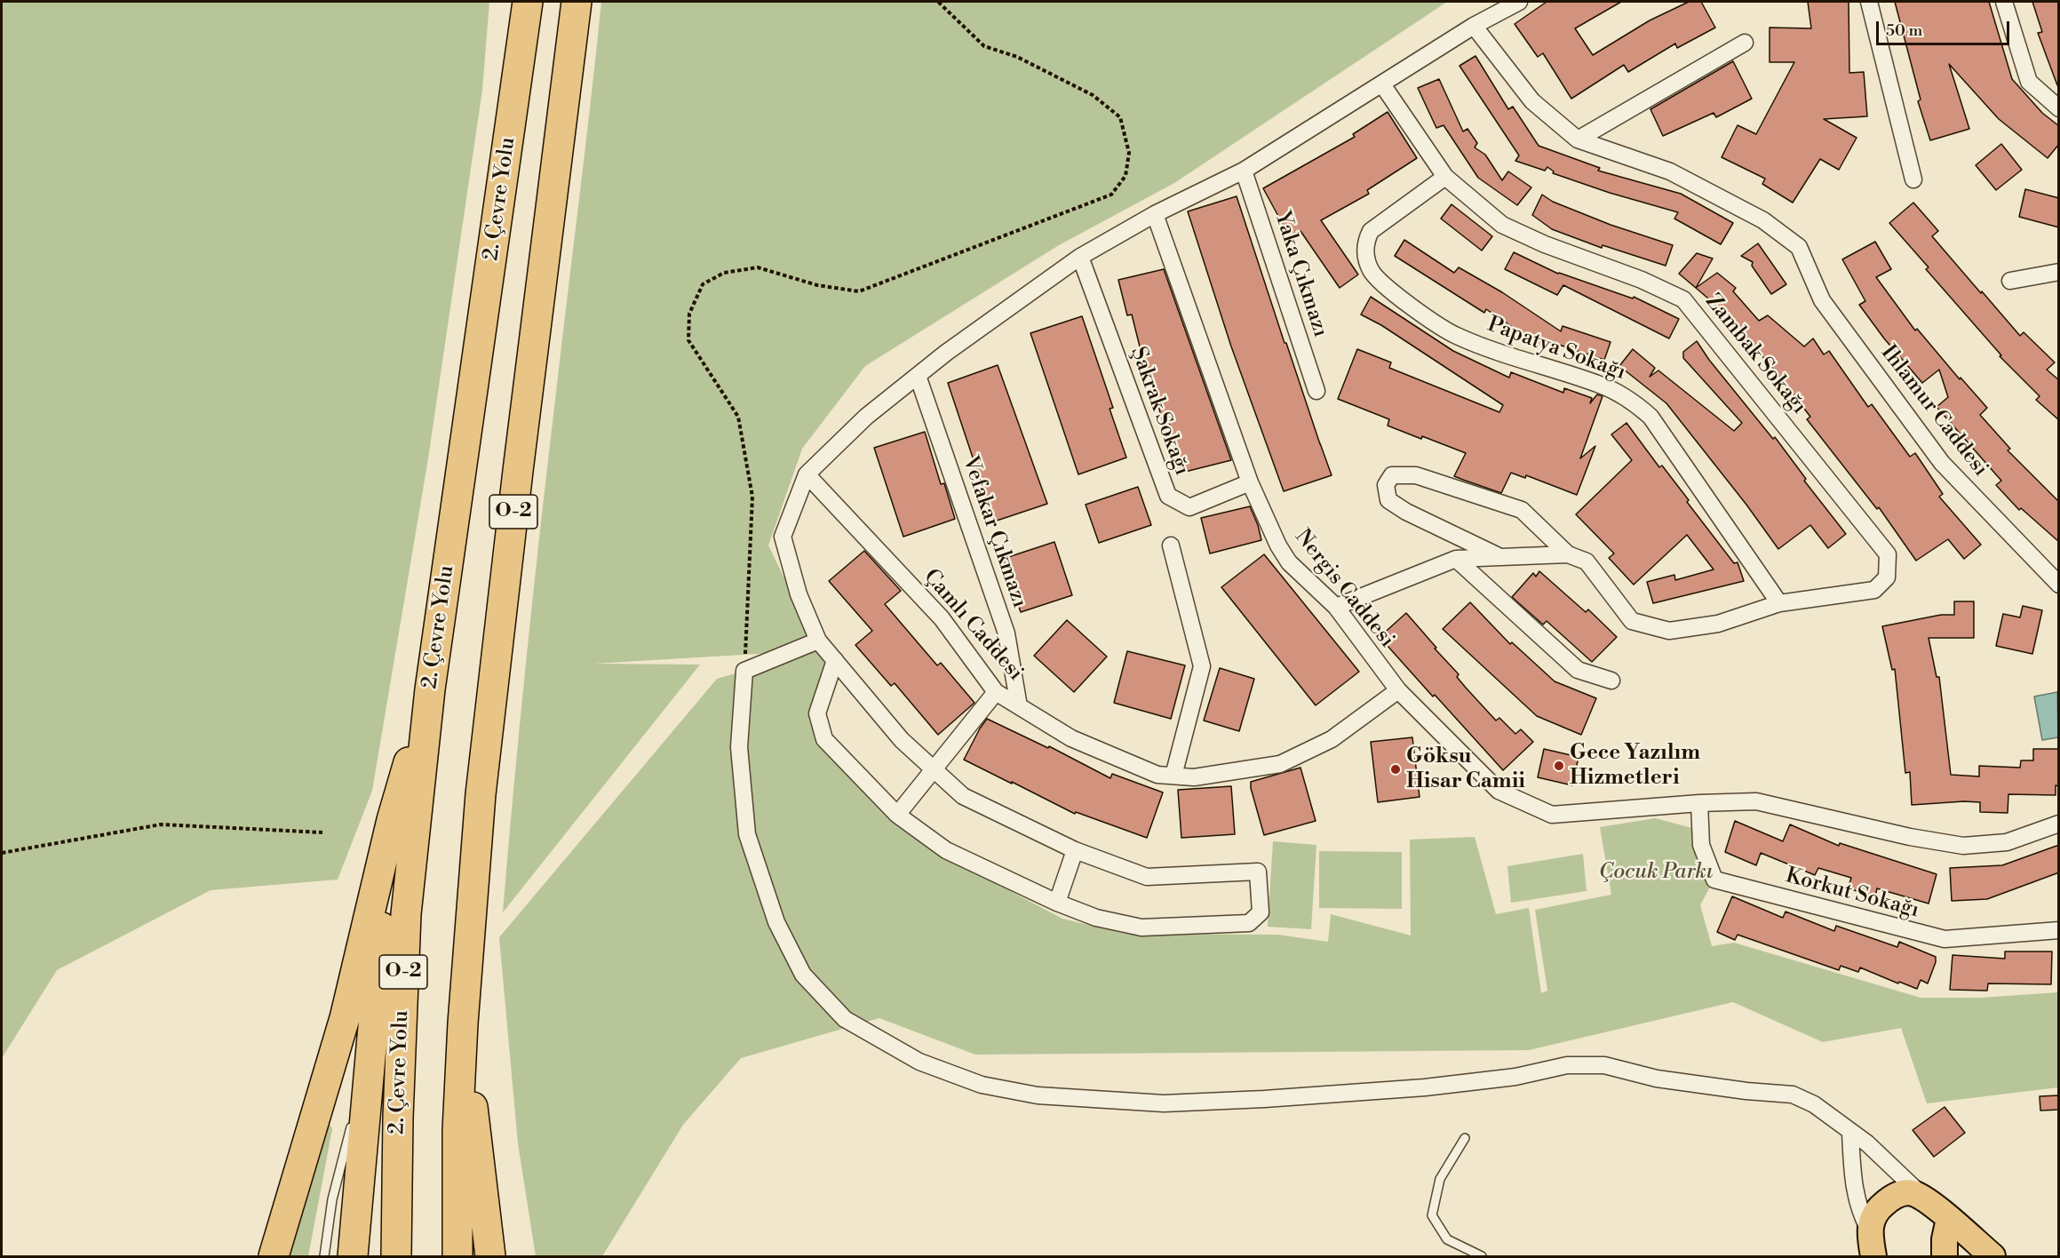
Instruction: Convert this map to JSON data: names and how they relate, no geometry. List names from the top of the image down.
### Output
{
  "streets": {
    "highway": ["2. Çevre Yolu", "O-2"],
    "street": [
      "Yaka Çıkmazı",
      "Papatya Sokağı",
      "Zambak Sokağı",
      "Şakrak Sokağı",
      "Ihlamur Caddesi",
      "Vefakar Çıkmazı",
      "Nergis Caddesi",
      "Çamlı Caddesi",
      "Korkut Sokağı"
    ]
  },
  "crossings": [
    ["Papatya Sokağı", "Zambak Sokağı"],
    ["Şakrak Sokağı", "Nergis Caddesi"],
    ["Vefakar Çıkmazı", "Çamlı Caddesi"],
    ["Nergis Caddesi", "Çamlı Caddesi"],
    ["Nergis Caddesi", "Korkut Sokağı"]
  ],
  "parks": ["Çocuk Parkı"],
  "places": ["Gece Yazılım Hizmetleri", "Göksu Hisar Camii"],
  "scale_bar": "50 m"
}
